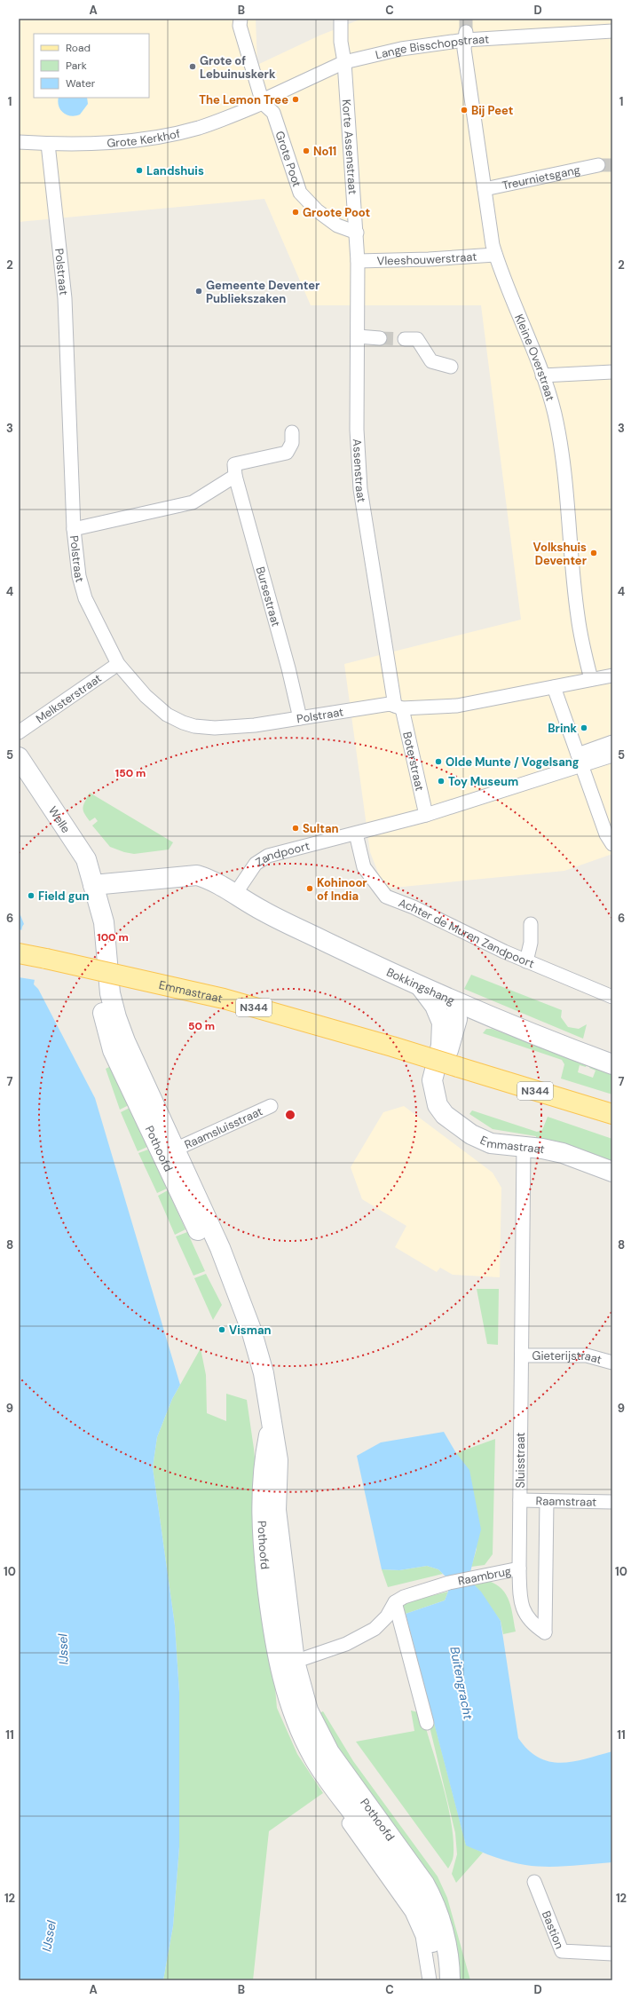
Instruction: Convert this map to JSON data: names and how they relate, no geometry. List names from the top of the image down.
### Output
{
  "streets": {
    "main road": ["Emmastraat", "N344"],
    "street": [
      "Lange Bisschopstraat",
      "Grote Kerkhof",
      "Korte Assenstraat",
      "Grote Poot",
      "Treurnietsgang",
      "Vleeshouwerstraat",
      "Polstraat",
      "Kleine Overstraat",
      "Assenstraat",
      "Bursestraat",
      "Melksterstraat",
      "Boterstraat",
      "Welle",
      "Zandpoort",
      "Achter de Muren Zandpoort",
      "Bokkingshang",
      "Raamsluisstraat",
      "Pothoofd",
      "Gieterijstraat",
      "Sluisstraat",
      "Raamstraat",
      "Raambrug",
      "Bastion"
    ]
  },
  "crossings": [
    ["Lange Bisschopstraat", "Grote Kerkhof"],
    ["Lange Bisschopstraat", "Korte Assenstraat"],
    ["Lange Bisschopstraat", "Grote Poot"],
    ["Lange Bisschopstraat", "Kleine Overstraat"],
    ["Grote Kerkhof", "Grote Poot"],
    ["Grote Kerkhof", "Polstraat"],
    ["Korte Assenstraat", "Grote Poot"],
    ["Korte Assenstraat", "Assenstraat"],
    ["Grote Poot", "Assenstraat"],
    ["Treurnietsgang", "Kleine Overstraat"],
    ["Vleeshouwerstraat", "Kleine Overstraat"],
    ["Vleeshouwerstraat", "Assenstraat"],
    ["Polstraat", "Assenstraat"],
    ["Polstraat", "Bursestraat"],
    ["Polstraat", "Melksterstraat"],
    ["Polstraat", "Boterstraat"],
    ["Assenstraat", "Boterstraat"],
    ["Boterstraat", "Zandpoort"],
    ["Welle", "Pothoofd"],
    ["Zandpoort", "Achter de Muren Zandpoort"],
    ["Zandpoort", "Bokkingshang"],
    ["Bokkingshang", "Emmastraat"],
    ["Emmastraat", "Sluisstraat"],
    ["Raamsluisstraat", "Pothoofd"],
    ["Gieterijstraat", "Sluisstraat"],
    ["Sluisstraat", "Raamstraat"],
    ["Sluisstraat", "Raambrug"]
  ],
  "water": ["IJssel", "Buitengracht"],
  "places": [
    "Grote of Lebuinuskerk",
    "The Lemon Tree",
    "Bij Peet",
    "No11",
    "Landshuis",
    "Groote Poot",
    "Gemeente Deventer Publiekszaken",
    "Volkshuis Deventer",
    "Brink",
    "Olde Munte / Vogelsang",
    "Toy Museum",
    "Sultan",
    "Kohinoor of India",
    "Field gun",
    "Visman"
  ],
  "legend": ["Road", "Park", "Water"],
  "grid": {
    "columns": [
      "A",
      "B",
      "C",
      "D"
    ],
    "rows": [
      "1",
      "2",
      "3",
      "4",
      "5",
      "6",
      "7",
      "8",
      "9",
      "10",
      "11",
      "12"
    ]
  },
  "rings": ["150 m", "100 m", "50 m"]
}
